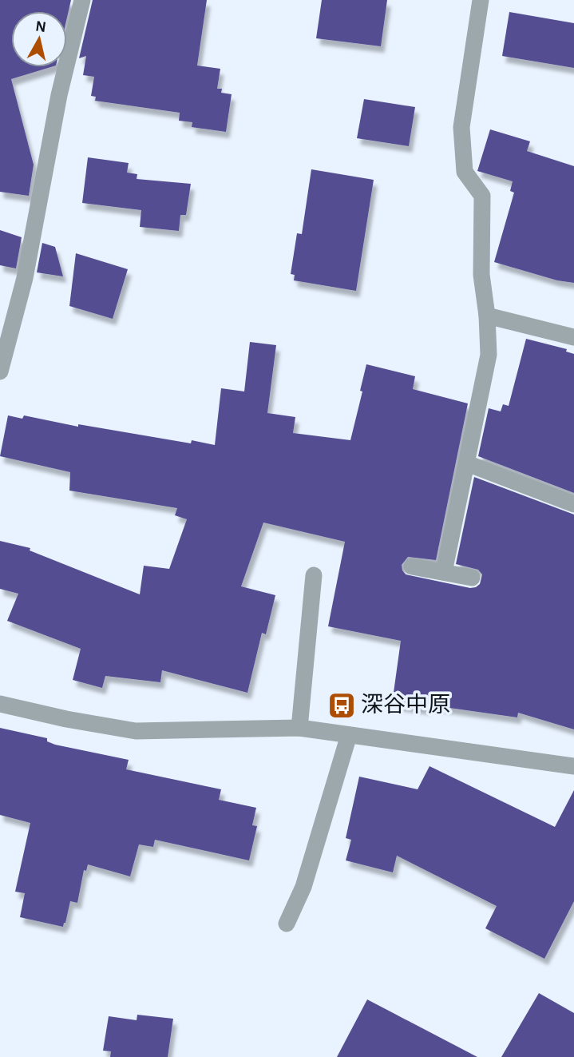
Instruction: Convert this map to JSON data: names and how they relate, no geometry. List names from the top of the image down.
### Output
{
  "places": {
    "bus stop": ["深谷中原"]
  },
  "north": "top"
}
